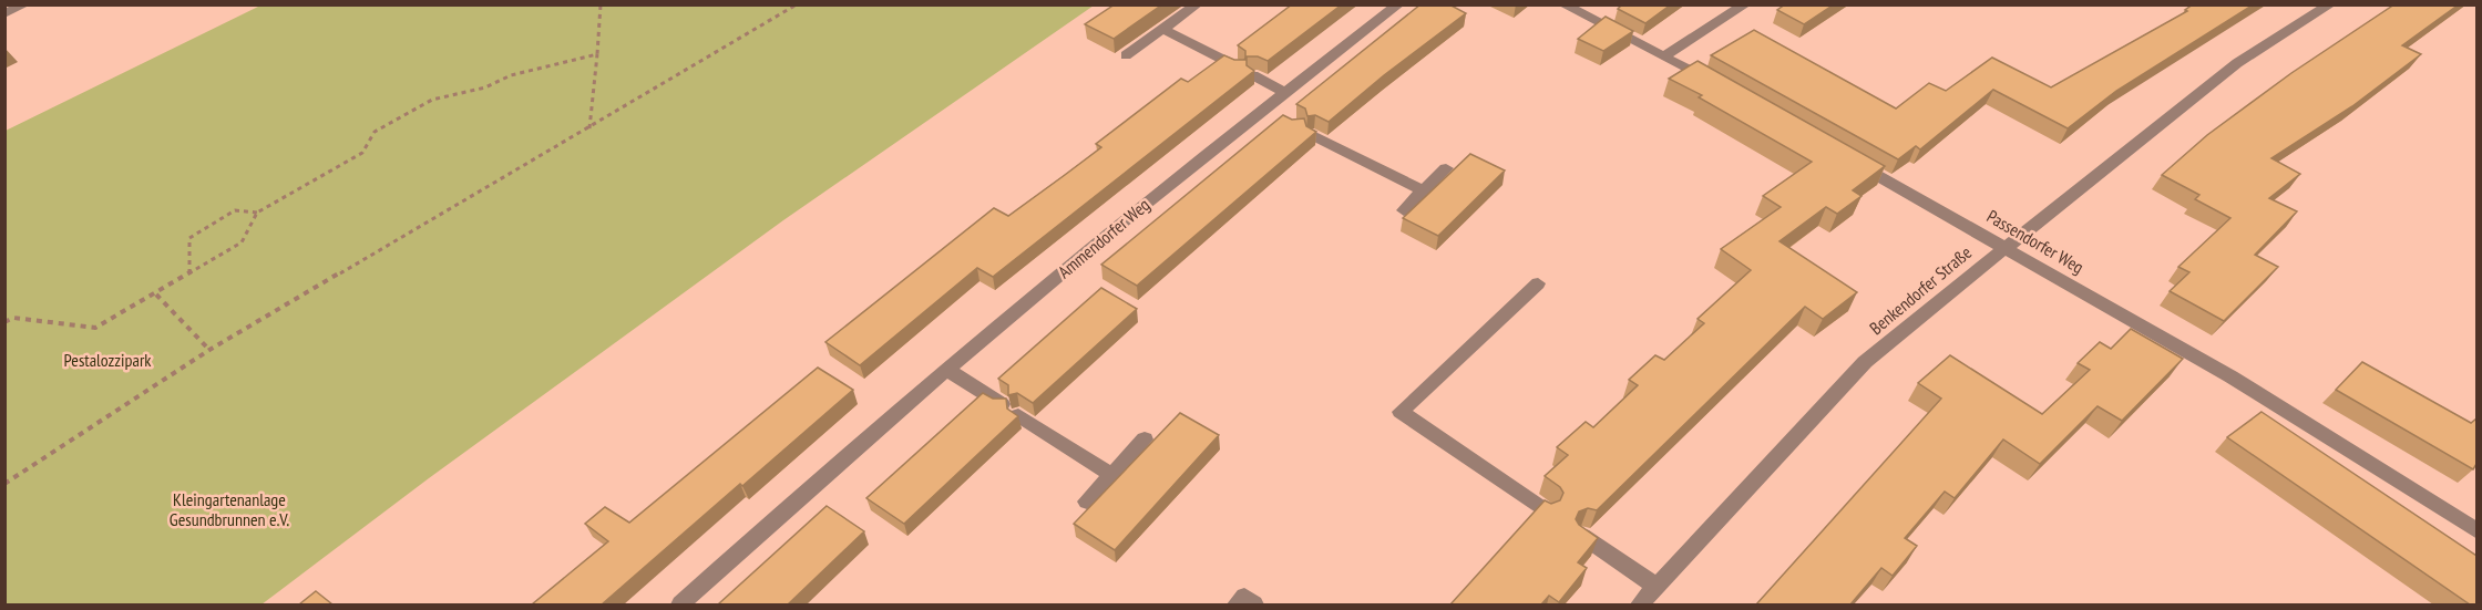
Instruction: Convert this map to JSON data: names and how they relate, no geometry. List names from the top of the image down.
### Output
{
  "streets": {
    "street": ["Ammendorfer Weg", "Passendorfer Weg", "Benkendorfer Straße"]
  },
  "crossings": [
    ["Passendorfer Weg", "Benkendorfer Straße"]
  ],
  "parks": ["Pestalozzipark", "Kleingartenanlage Gesundbrunnen e.V."]
}
